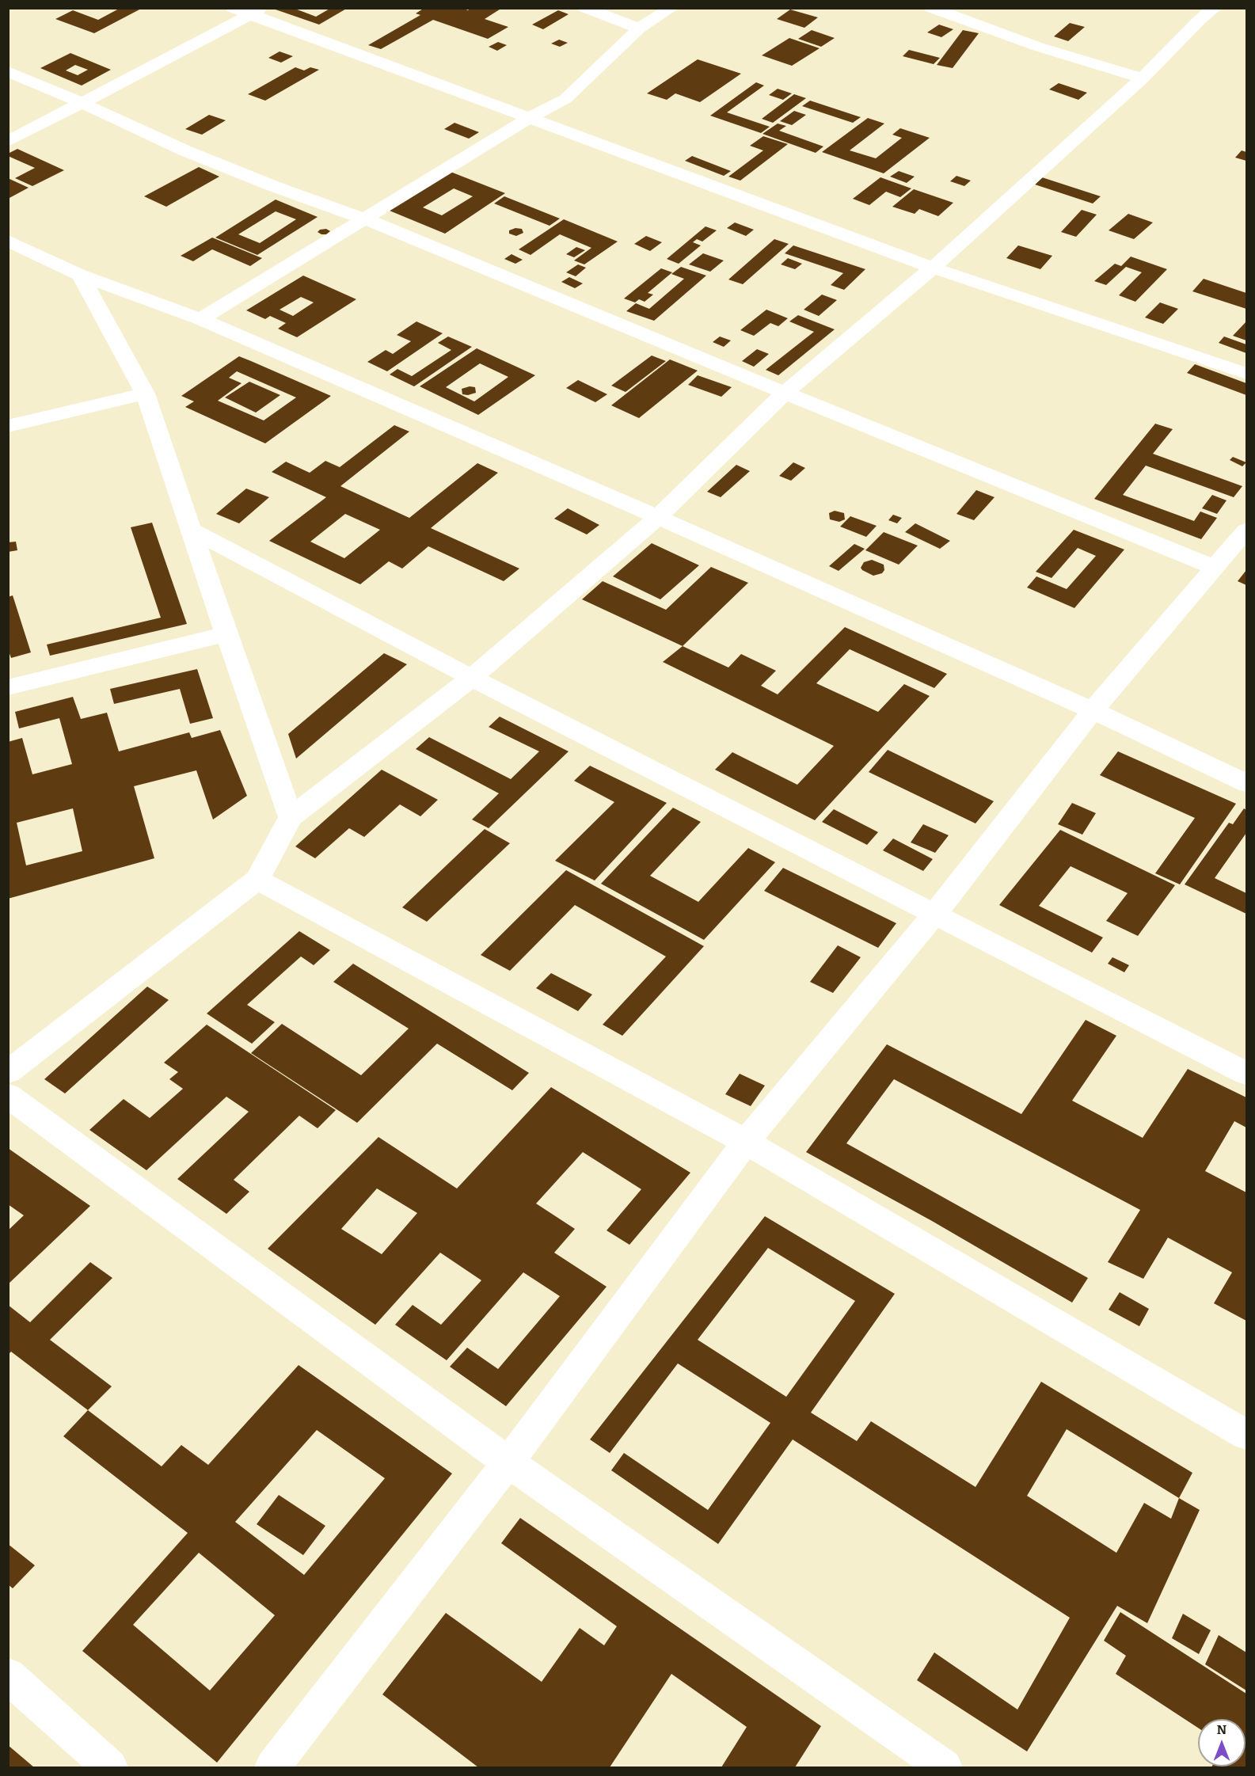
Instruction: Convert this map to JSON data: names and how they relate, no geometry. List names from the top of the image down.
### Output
{
  "north": "top"
}
